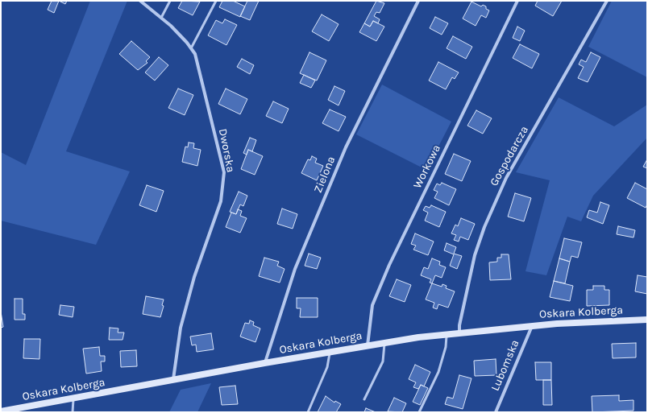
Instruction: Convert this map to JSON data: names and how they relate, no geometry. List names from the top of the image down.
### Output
{
  "streets": {
    "main road": ["Oskara Kolberga"],
    "street": [
      "Dworska",
      "Gospodarcza",
      "Workowa",
      "Zielona",
      "Lubomska"
    ]
  },
  "crossings": [
    ["Dworska", "Oskara Kolberga"],
    ["Gospodarcza", "Oskara Kolberga"],
    ["Workowa", "Oskara Kolberga"],
    ["Zielona", "Oskara Kolberga"],
    ["Oskara Kolberga", "Lubomska"]
  ]
}
